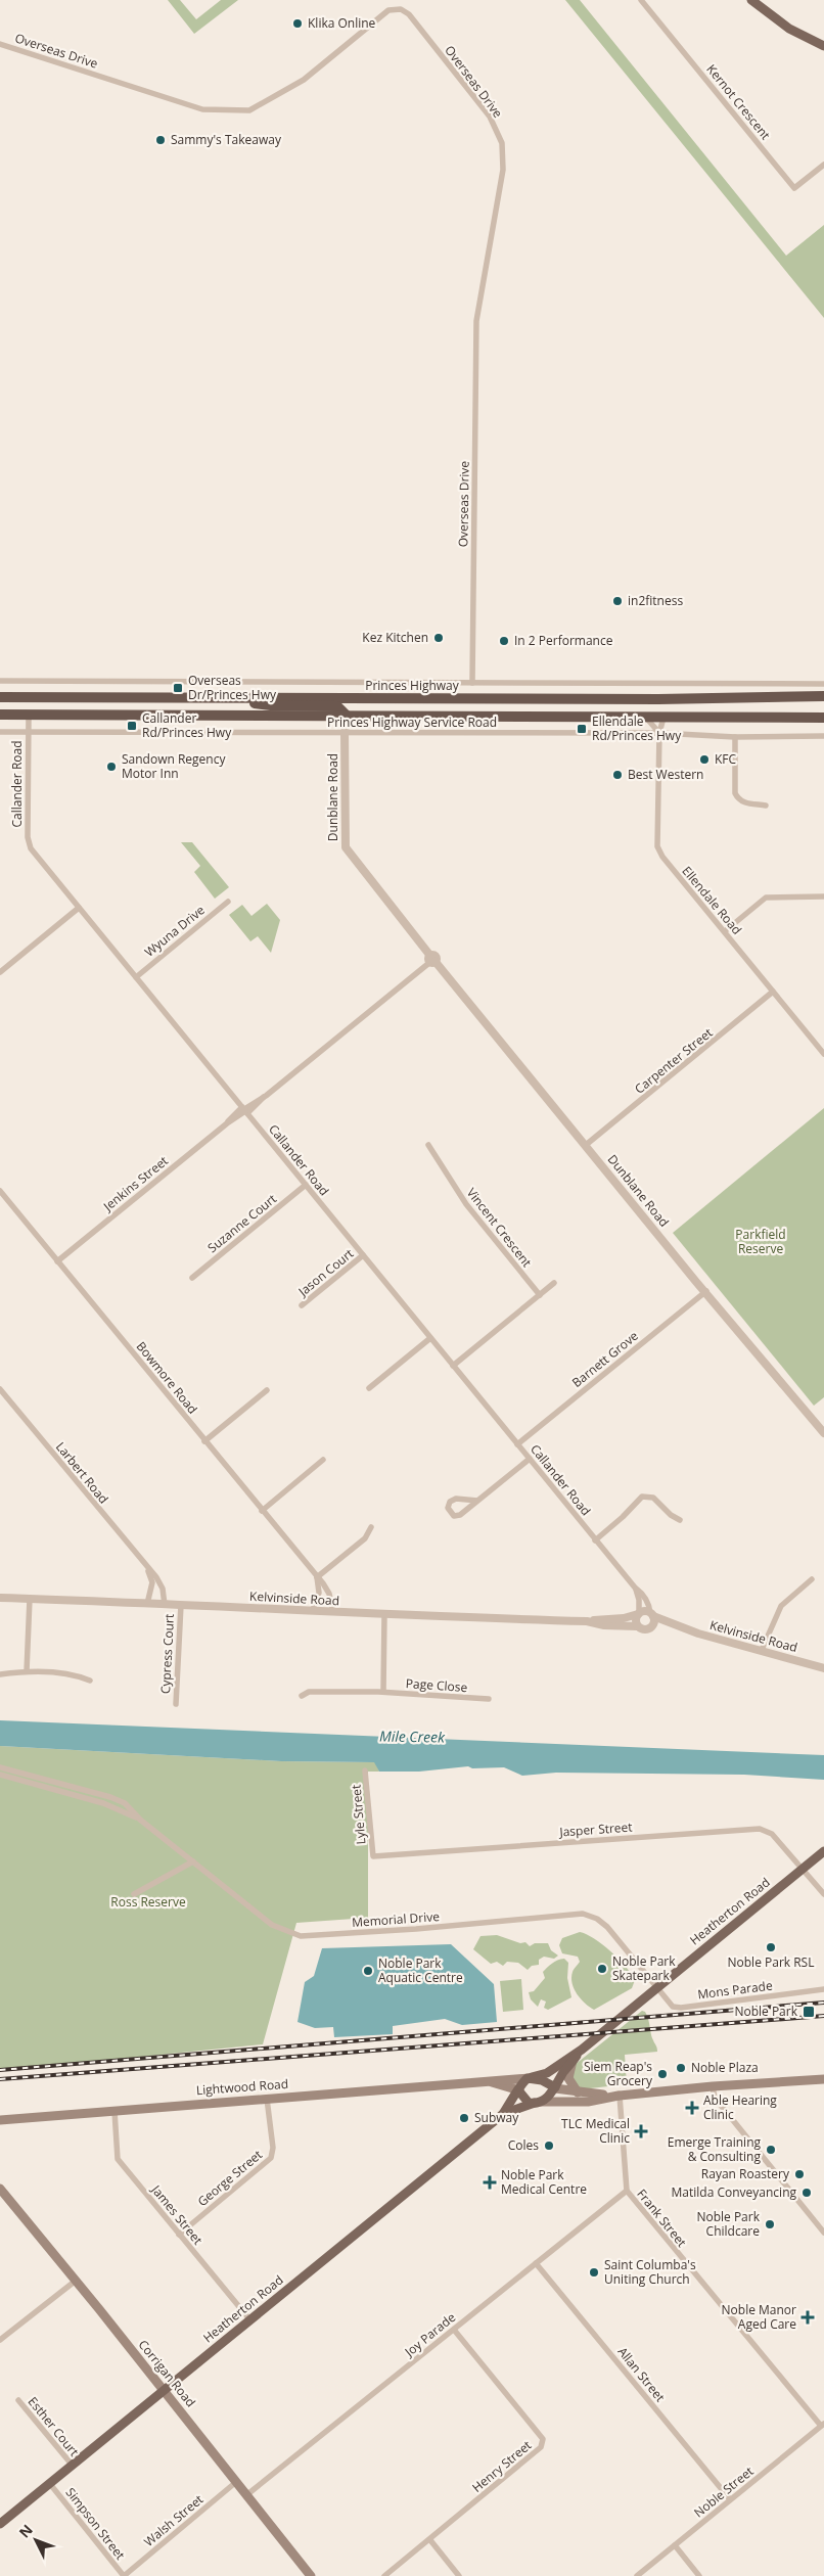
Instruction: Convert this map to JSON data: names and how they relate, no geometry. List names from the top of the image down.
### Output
{
  "streets": {
    "highway": ["Princes Highway"],
    "main road": ["Heatherton Road", "Lightwood Road", "Corrigan Road"],
    "street": [
      "Overseas Drive",
      "Kernot Crescent",
      "Princes Highway Service Road",
      "Callander Road",
      "Dunblane Road",
      "Ellendale Road",
      "Wyuna Drive",
      "Carpenter Street",
      "Jenkins Street",
      "Suzanne Court",
      "Vincent Crescent",
      "Jason Court",
      "Barnett Grove",
      "Bowmore Road",
      "Larbert Road",
      "Kelvinside Road",
      "Cypress Court",
      "Page Close",
      "Lyle Street",
      "Jasper Street",
      "Memorial Drive",
      "Mons Parade",
      "George Street",
      "James Street",
      "Frank Street",
      "Joy Parade",
      "Allan Street",
      "Esther Court",
      "Henry Street",
      "Noble Street",
      "Walsh Street",
      "Simpson Street"
    ]
  },
  "crossings": [
    ["Princes Highway Service Road", "Callander Road"],
    ["Princes Highway Service Road", "Dunblane Road"],
    ["Princes Highway Service Road", "Ellendale Road"],
    ["Callander Road", "Wyuna Drive"],
    ["Callander Road", "Jenkins Street"],
    ["Callander Road", "Suzanne Court"],
    ["Callander Road", "Jason Court"],
    ["Callander Road", "Barnett Grove"],
    ["Callander Road", "Kelvinside Road"],
    ["Dunblane Road", "Carpenter Street"],
    ["Dunblane Road", "Jenkins Street"],
    ["Dunblane Road", "Barnett Grove"],
    ["Ellendale Road", "Carpenter Street"],
    ["Jenkins Street", "Bowmore Road"],
    ["Bowmore Road", "Kelvinside Road"],
    ["Larbert Road", "Kelvinside Road"],
    ["Kelvinside Road", "Cypress Court"],
    ["Lyle Street", "Jasper Street"],
    ["Jasper Street", "Heatherton Road"],
    ["Heatherton Road", "Memorial Drive"],
    ["Heatherton Road", "Mons Parade"],
    ["Heatherton Road", "Lightwood Road"],
    ["Heatherton Road", "James Street"],
    ["Heatherton Road", "Corrigan Road"],
    ["Heatherton Road", "Esther Court"],
    ["Heatherton Road", "Simpson Street"],
    ["Memorial Drive", "Mons Parade"],
    ["Lightwood Road", "George Street"],
    ["Lightwood Road", "James Street"],
    ["George Street", "James Street"],
    ["Frank Street", "Joy Parade"],
    ["Frank Street", "Noble Street"],
    ["Joy Parade", "Corrigan Road"],
    ["Joy Parade", "Allan Street"],
    ["Joy Parade", "Henry Street"],
    ["Corrigan Road", "Walsh Street"],
    ["Allan Street", "Noble Street"],
    ["Walsh Street", "Simpson Street"]
  ],
  "water": ["Mile Creek"],
  "parks": ["Parkfield Reserve", "Ross Reserve"],
  "places": {
    "other": [
      "Klika Online",
      "Sammy's Takeaway",
      "in2fitness",
      "Kez Kitchen",
      "In 2 Performance",
      "KFC",
      "Sandown Regency Motor Inn",
      "Best Western",
      "Noble Park RSL",
      "Noble Park Skatepark",
      "Noble Park Aquatic Centre",
      "Noble Plaza",
      "Siem Reap's Grocery",
      "Subway",
      "Coles",
      "Emerge Training & Consulting",
      "Rayan Roastery",
      "Matilda Conveyancing",
      "Noble Park Childcare",
      "Saint Columba's Uniting Church"
    ],
    "transit": [
      "Overseas Dr/Princes Hwy",
      "Callander Rd/Princes Hwy",
      "Ellendale Rd/Princes Hwy",
      "Noble Park"
    ],
    "health": [
      "Able Hearing Clinic",
      "TLC Medical Clinic",
      "Noble Park Medical Centre",
      "Noble Manor Aged Care"
    ]
  },
  "north": "top left"
}
